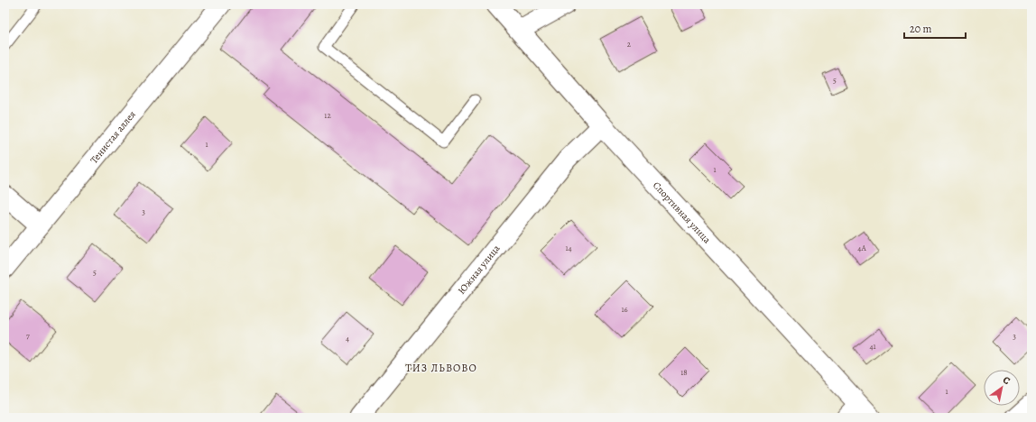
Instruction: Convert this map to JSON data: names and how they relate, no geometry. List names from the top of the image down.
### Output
{
  "streets": {
    "street": ["Тенистая аллея", "Спортивная улица", "Южная улица"]
  },
  "crossings": [
    ["Спортивная улица", "Южная улица"]
  ],
  "districts": ["ТИЗ ЛЬВОВО"],
  "house_numbers": [
    "2",
    "5",
    "12",
    "1",
    "1",
    "3",
    "14",
    "4А",
    "5",
    "16",
    "7",
    "3",
    "4",
    "41",
    "18",
    "1"
  ],
  "scale_bar": "20 m",
  "north": "top right"
}
